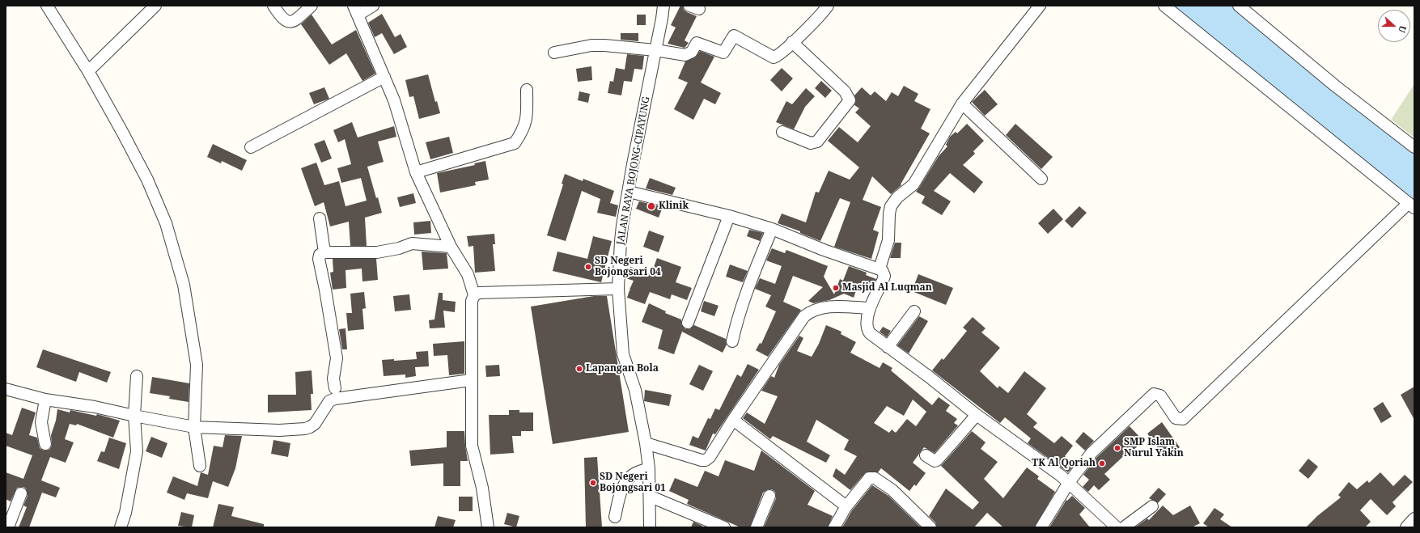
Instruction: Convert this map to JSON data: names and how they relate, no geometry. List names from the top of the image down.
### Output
{
  "streets": {
    "street": ["JALAN RAYA BOJONG-CIPAYUNG"]
  },
  "places": [
    "Klinik",
    "SD Negeri Bojongsari 04",
    "Masjid Al Luqman",
    "Lapangan Bola",
    "SMP Islam Nurul Yakin",
    "TK Al Qoriah",
    "SD Negeri Bojongsari 01"
  ],
  "north": "right"
}
